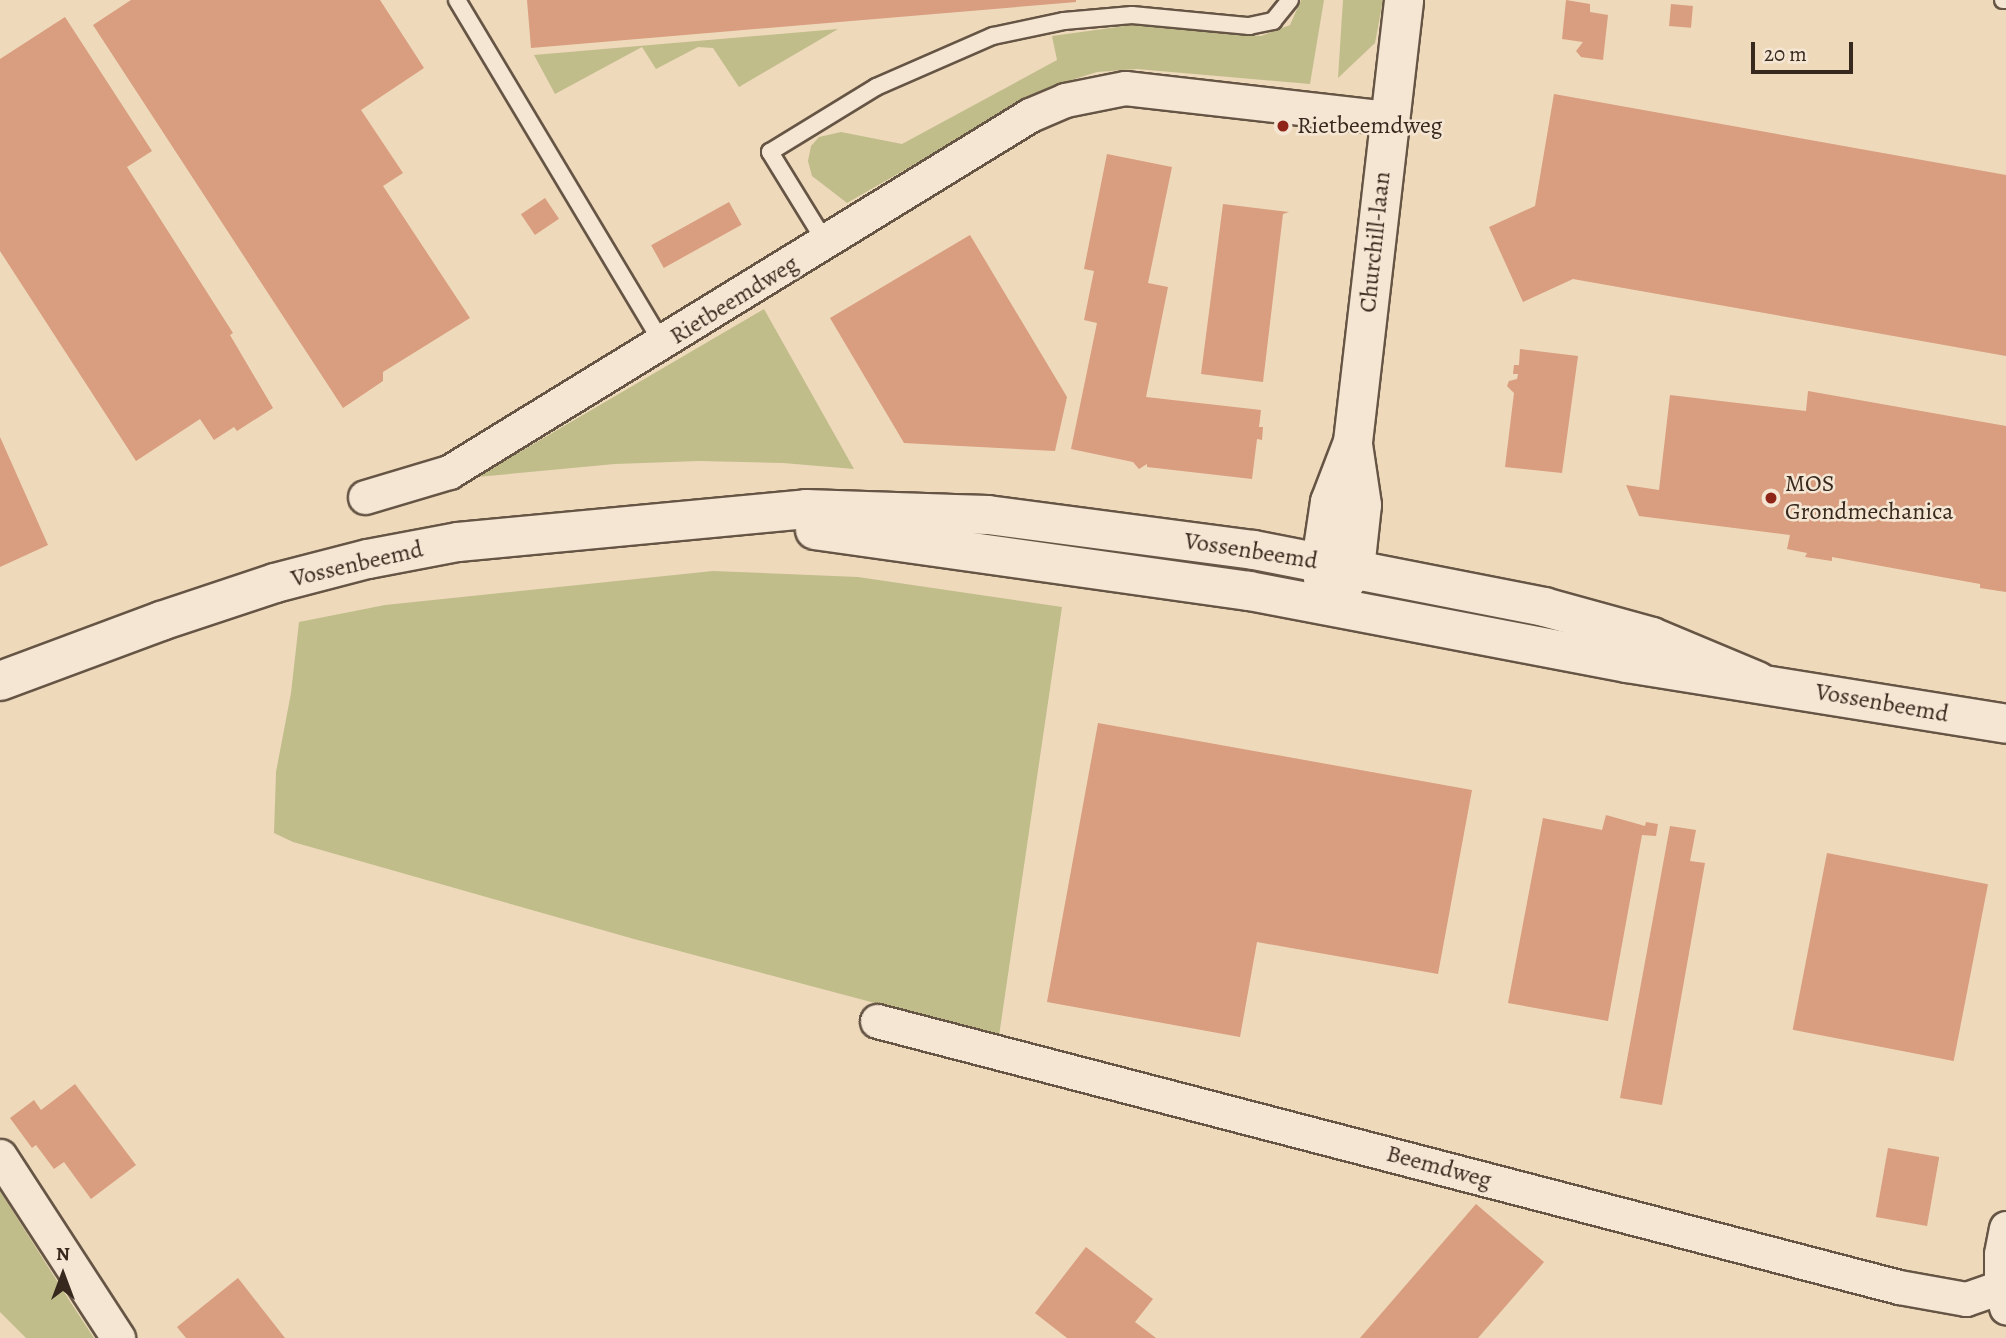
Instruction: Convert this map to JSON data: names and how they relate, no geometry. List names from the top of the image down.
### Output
{
  "streets": {
    "main road": ["Churchill-laan", "Vossenbeemd"],
    "street": ["Rietbeemdweg", "Beemdweg"]
  },
  "crossings": [
    ["Churchill-laan", "Rietbeemdweg"],
    ["Churchill-laan", "Vossenbeemd"]
  ],
  "places": ["Rietbeemdweg", "MOS Grondmechanica"],
  "scale_bar": "20 m",
  "north": "top"
}
